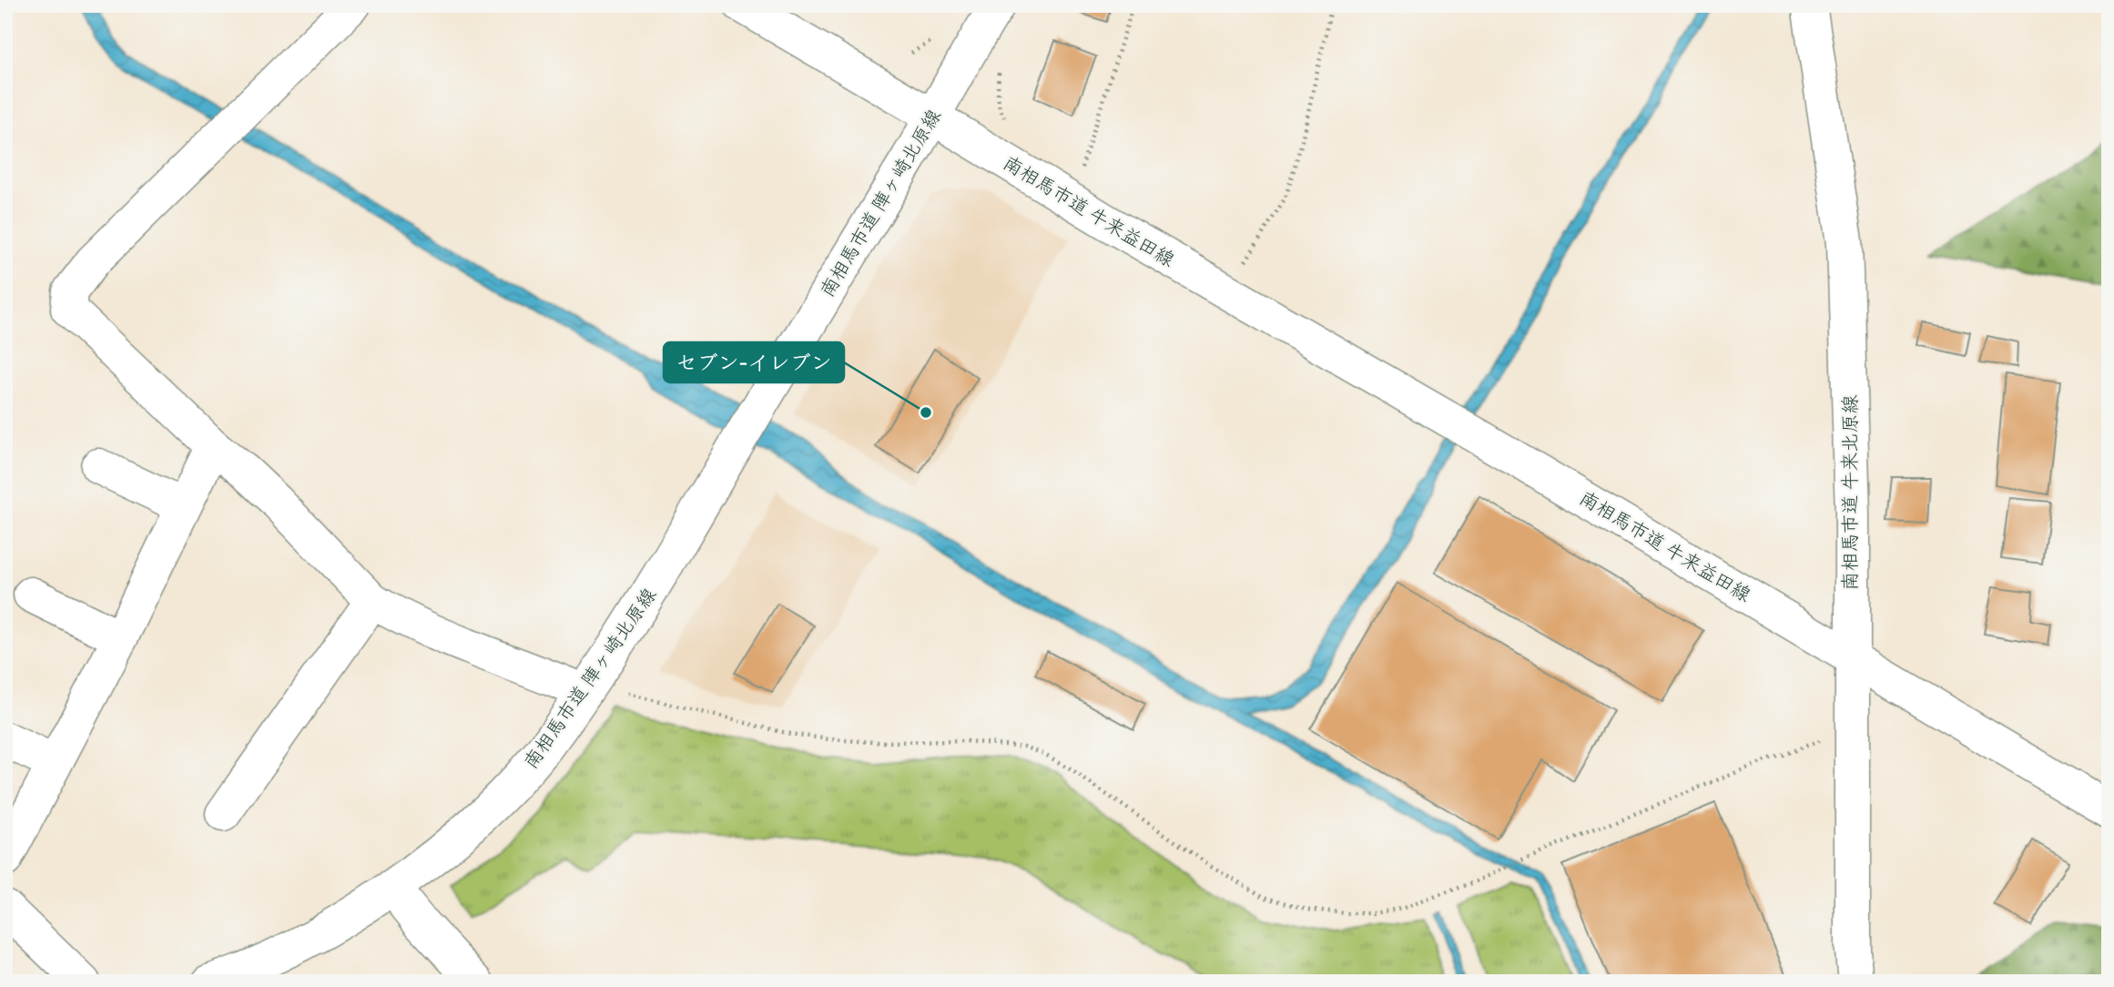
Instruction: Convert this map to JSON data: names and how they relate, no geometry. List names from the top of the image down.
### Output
{
  "streets": {
    "street": ["南相馬市道 陣ヶ崎北原線", "南相馬市道 牛来益田線", "南相馬市道 牛来北原線"]
  },
  "crossings": [
    ["南相馬市道 陣ヶ崎北原線", "南相馬市道 牛来益田線"],
    ["南相馬市道 牛来益田線", "南相馬市道 牛来北原線"]
  ],
  "places": ["セブン-イレブン"]
}
